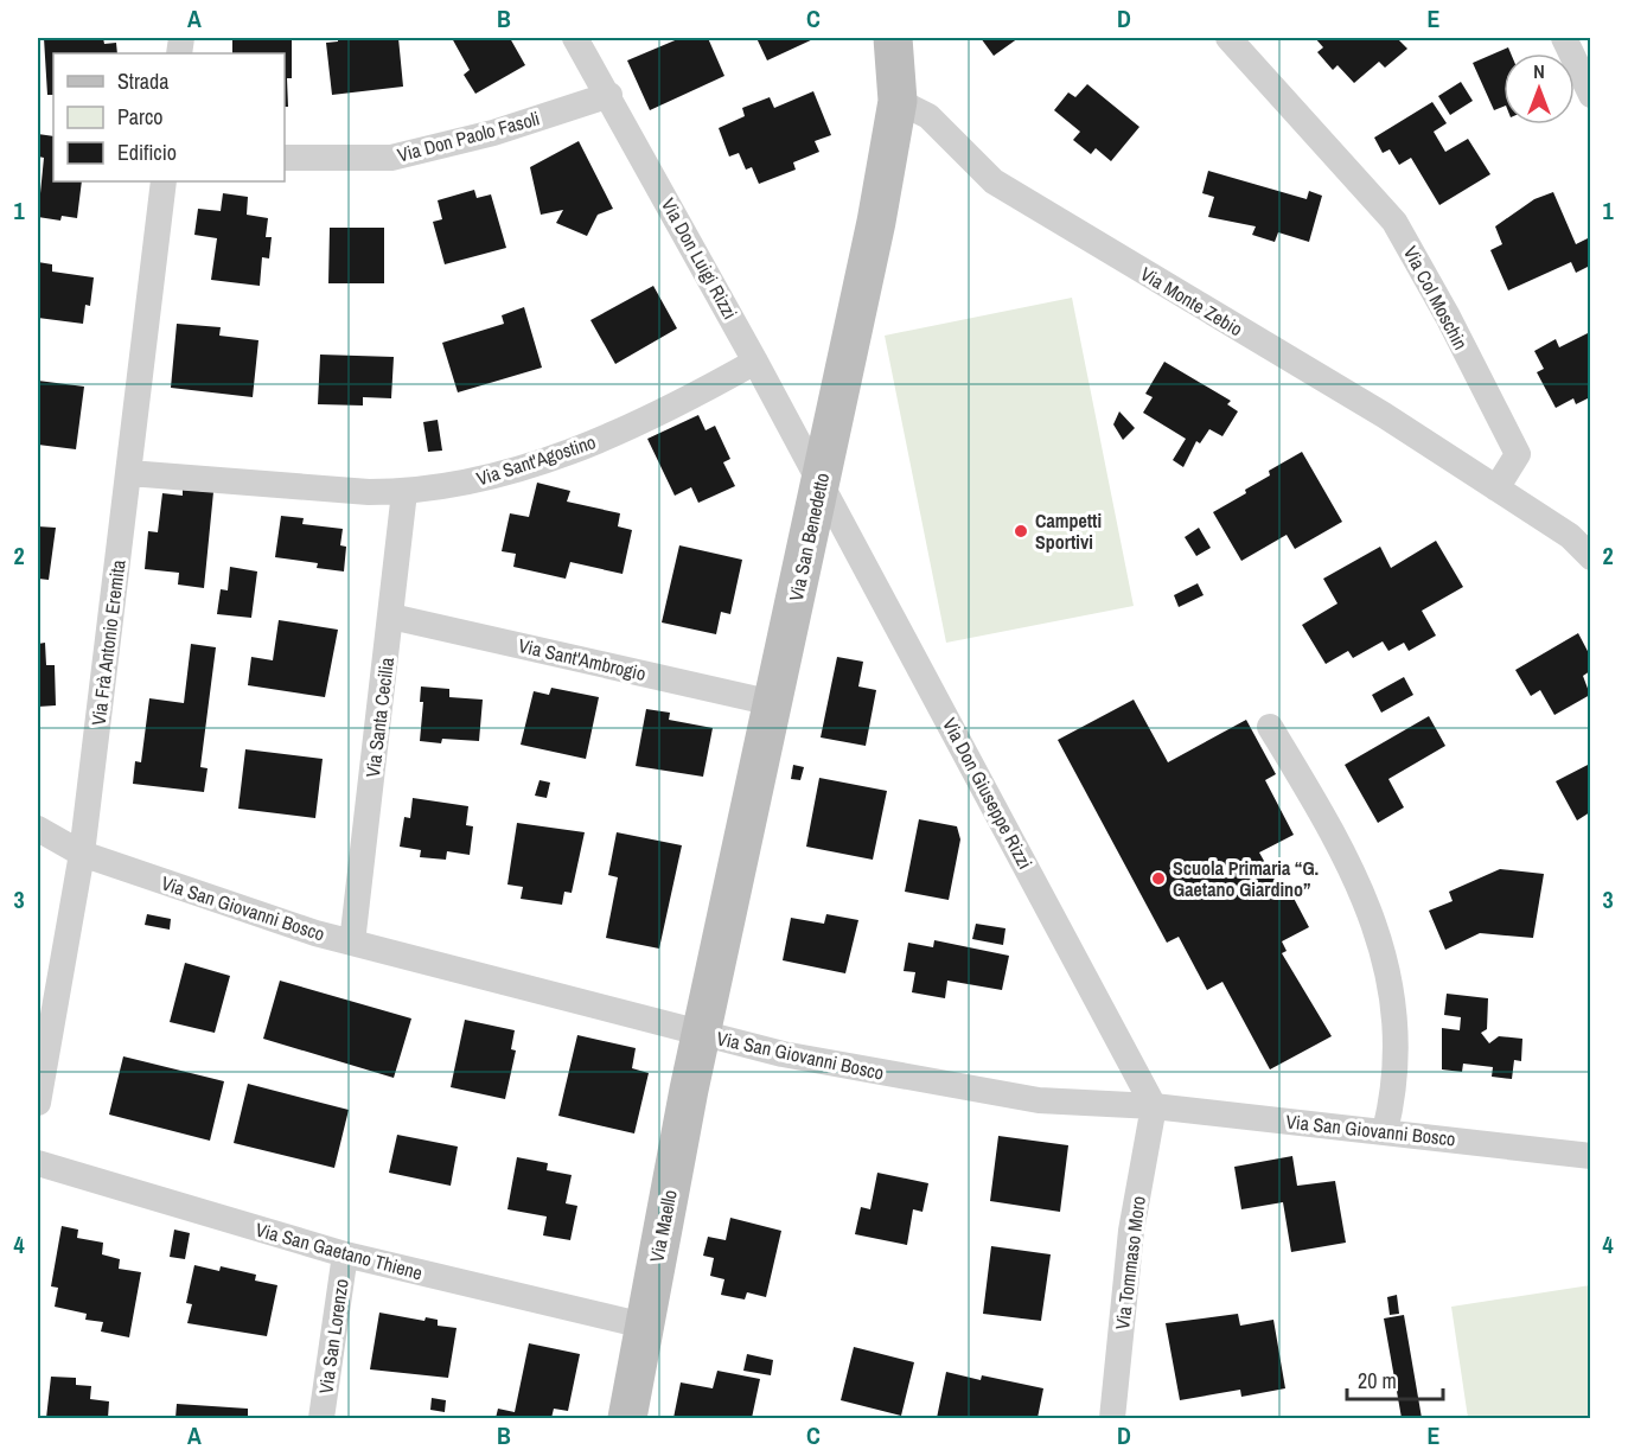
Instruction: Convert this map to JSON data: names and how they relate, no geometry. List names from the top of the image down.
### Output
{
  "streets": {
    "street": [
      "Via Don Paolo Fasoli",
      "Via Don Luigi Rizzi",
      "Via Col Moschin",
      "Via Monte Zebio",
      "Via Sant'Agostino",
      "Via San Benedetto",
      "Via Frà Antonio Eremita",
      "Via Sant'Ambrogio",
      "Via Santa Cecilia",
      "Via Don Giuseppe Rizzi",
      "Via San Giovanni Bosco",
      "Via Maello",
      "Via San Gaetano Thiene",
      "Via Tommaso Moro",
      "Via San Lorenzo"
    ]
  },
  "crossings": [
    ["Via Don Paolo Fasoli", "Via Don Luigi Rizzi"],
    ["Via Don Luigi Rizzi", "Via Sant'Agostino"],
    ["Via Don Luigi Rizzi", "Via San Benedetto"],
    ["Via Don Luigi Rizzi", "Via Don Giuseppe Rizzi"],
    ["Via Col Moschin", "Via Monte Zebio"],
    ["Via Monte Zebio", "Via San Benedetto"],
    ["Via Sant'Agostino", "Via Frà Antonio Eremita"],
    ["Via Sant'Agostino", "Via Santa Cecilia"],
    ["Via San Benedetto", "Via Sant'Ambrogio"],
    ["Via San Benedetto", "Via Don Giuseppe Rizzi"],
    ["Via San Benedetto", "Via San Giovanni Bosco"],
    ["Via San Benedetto", "Via Maello"],
    ["Via Frà Antonio Eremita", "Via San Giovanni Bosco"],
    ["Via Sant'Ambrogio", "Via Santa Cecilia"],
    ["Via Santa Cecilia", "Via San Giovanni Bosco"],
    ["Via Don Giuseppe Rizzi", "Via San Giovanni Bosco"],
    ["Via Don Giuseppe Rizzi", "Via Tommaso Moro"],
    ["Via San Giovanni Bosco", "Via Maello"],
    ["Via San Giovanni Bosco", "Via Tommaso Moro"],
    ["Via Maello", "Via San Gaetano Thiene"],
    ["Via San Gaetano Thiene", "Via San Lorenzo"]
  ],
  "places": ["Campetti Sportivi", "Scuola Primaria “G. Gaetano Giardino”"],
  "legend": ["Strada", "Parco", "Edificio"],
  "scale_bar": "20 m",
  "north": "top",
  "grid": {
    "columns": [
      "A",
      "B",
      "C",
      "D",
      "E"
    ],
    "rows": [
      "1",
      "2",
      "3",
      "4"
    ]
  }
}
